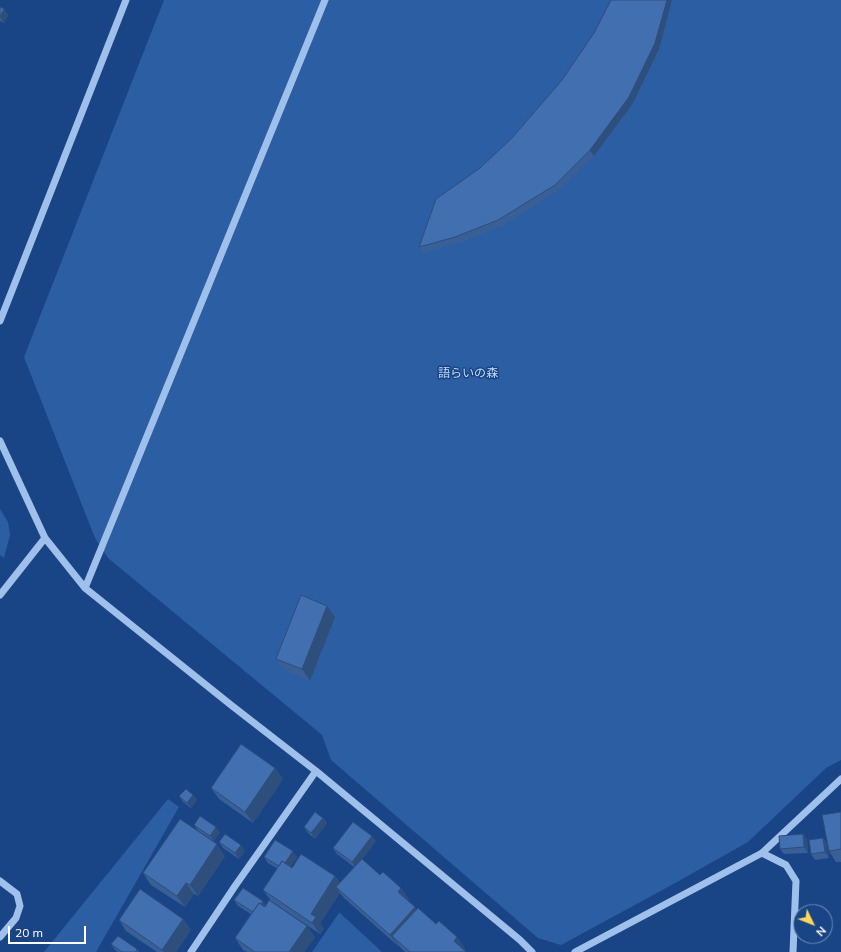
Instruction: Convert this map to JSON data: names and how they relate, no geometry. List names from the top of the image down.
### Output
{
  "parks": ["語らいの森"],
  "scale_bar": "20 m",
  "north": "bottom right"
}
